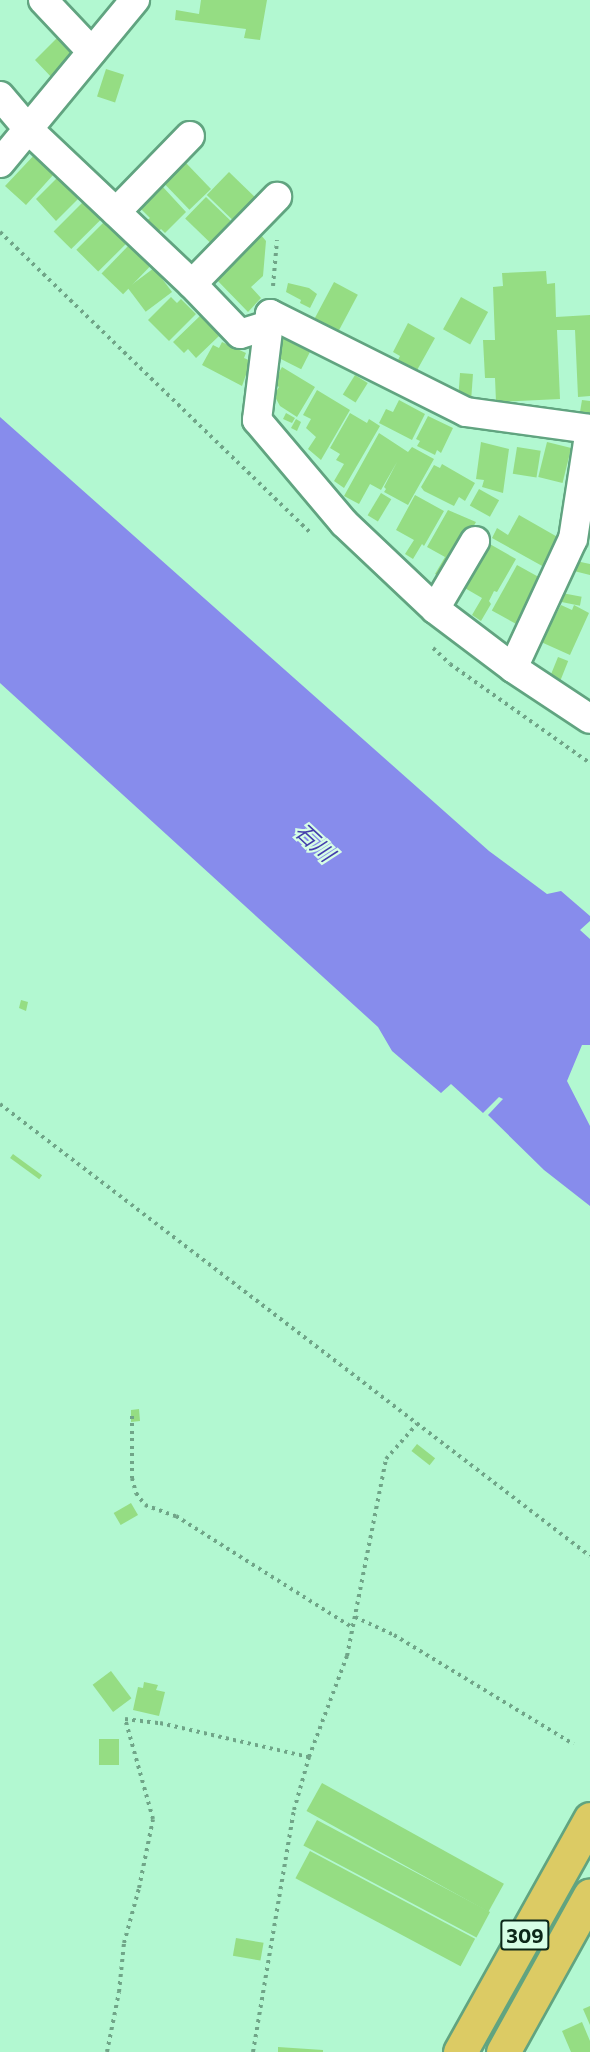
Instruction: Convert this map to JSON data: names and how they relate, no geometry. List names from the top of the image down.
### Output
{
  "streets": {
    "highway": ["309"]
  },
  "water": ["石川"]
}
